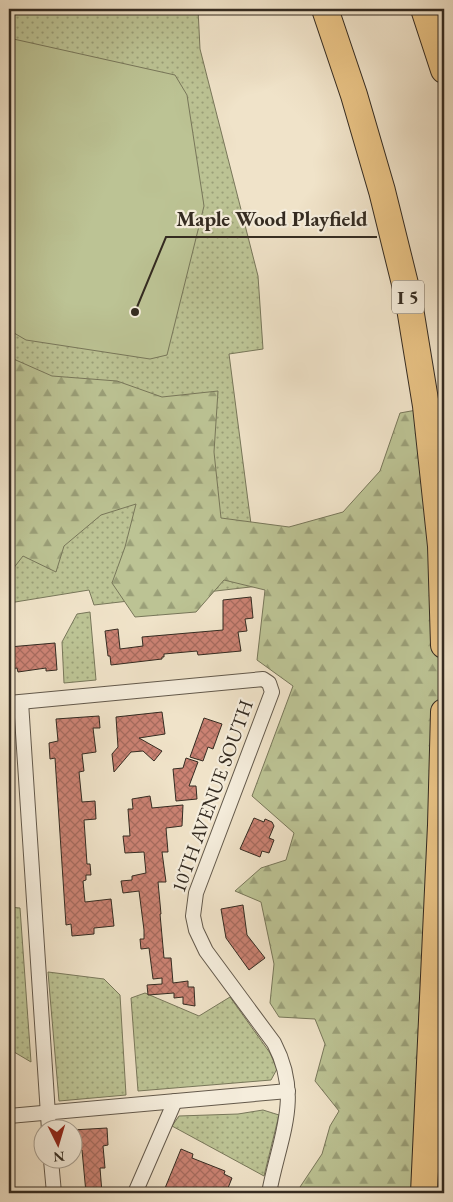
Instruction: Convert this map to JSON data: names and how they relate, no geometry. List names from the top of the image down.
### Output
{
  "streets": {
    "highway": ["I 5"],
    "street": ["10TH AVENUE SOUTH"]
  },
  "places": ["Maple Wood Playfield"],
  "north": "bottom"
}
